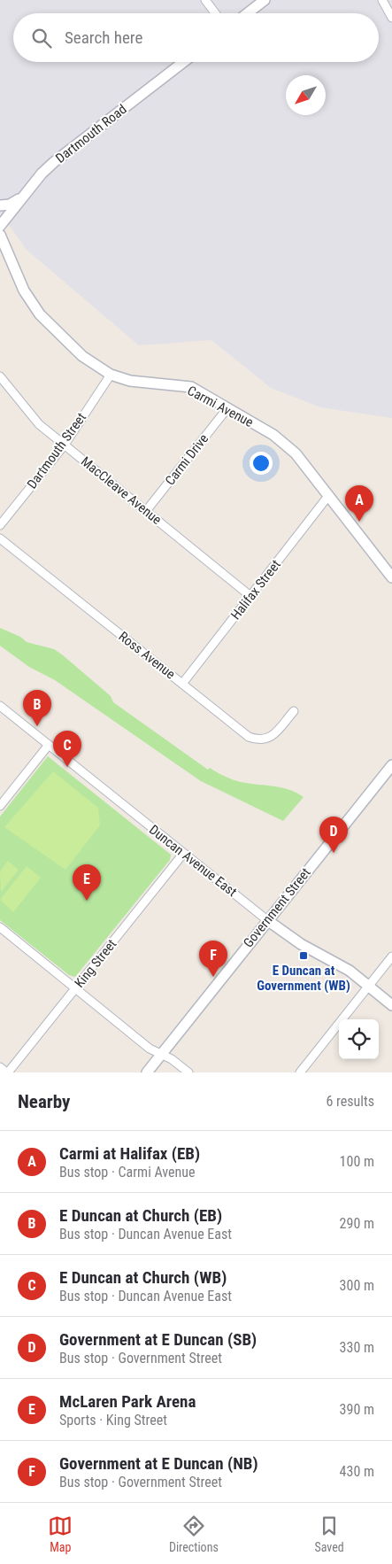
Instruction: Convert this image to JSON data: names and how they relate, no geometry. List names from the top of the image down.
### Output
{
  "streets": {
    "street": [
      "Dartmouth Road",
      "Carmi Avenue",
      "Dartmouth Street",
      "Carmi Drive",
      "MacCleave Avenue",
      "Halifax Street",
      "Ross Avenue",
      "Duncan Avenue East",
      "Government Street",
      "King Street"
    ]
  },
  "crossings": [
    ["Carmi Avenue", "Dartmouth Street"],
    ["Carmi Avenue", "Carmi Drive"],
    ["Carmi Avenue", "Halifax Street"],
    ["Dartmouth Street", "MacCleave Avenue"],
    ["Carmi Drive", "MacCleave Avenue"],
    ["MacCleave Avenue", "Halifax Street"],
    ["Halifax Street", "Ross Avenue"],
    ["Duncan Avenue East", "Government Street"],
    ["Duncan Avenue East", "King Street"]
  ],
  "places": {
    "transit": ["E Duncan at Government (WB)"]
  },
  "north": "bottom left",
  "page": {
    "search": "Search here",
    "pins": [
      "A",
      "B",
      "C",
      "D",
      "E",
      "F"
    ],
    "heading": ["Nearby", "6 results"],
    "list": [
      {
        "mark": "A",
        "name": "Carmi at Halifax (EB)",
        "note": "Bus stop · Carmi Avenue",
        "value": "100 m"
      },
      {
        "mark": "B",
        "name": "E Duncan at Church (EB)",
        "note": "Bus stop · Duncan Avenue East",
        "value": "290 m"
      },
      {
        "mark": "C",
        "name": "E Duncan at Church (WB)",
        "note": "Bus stop · Duncan Avenue East",
        "value": "300 m"
      },
      {
        "mark": "D",
        "name": "Government at E Duncan (SB)",
        "note": "Bus stop · Government Street",
        "value": "330 m"
      },
      {
        "mark": "E",
        "name": "McLaren Park Arena",
        "note": "Sports · King Street",
        "value": "390 m"
      },
      {
        "mark": "F",
        "name": "Government at E Duncan (NB)",
        "note": "Bus stop · Government Street",
        "value": "430 m"
      }
    ],
    "nav": ["Map", "Directions", "Saved"]
  }
}
